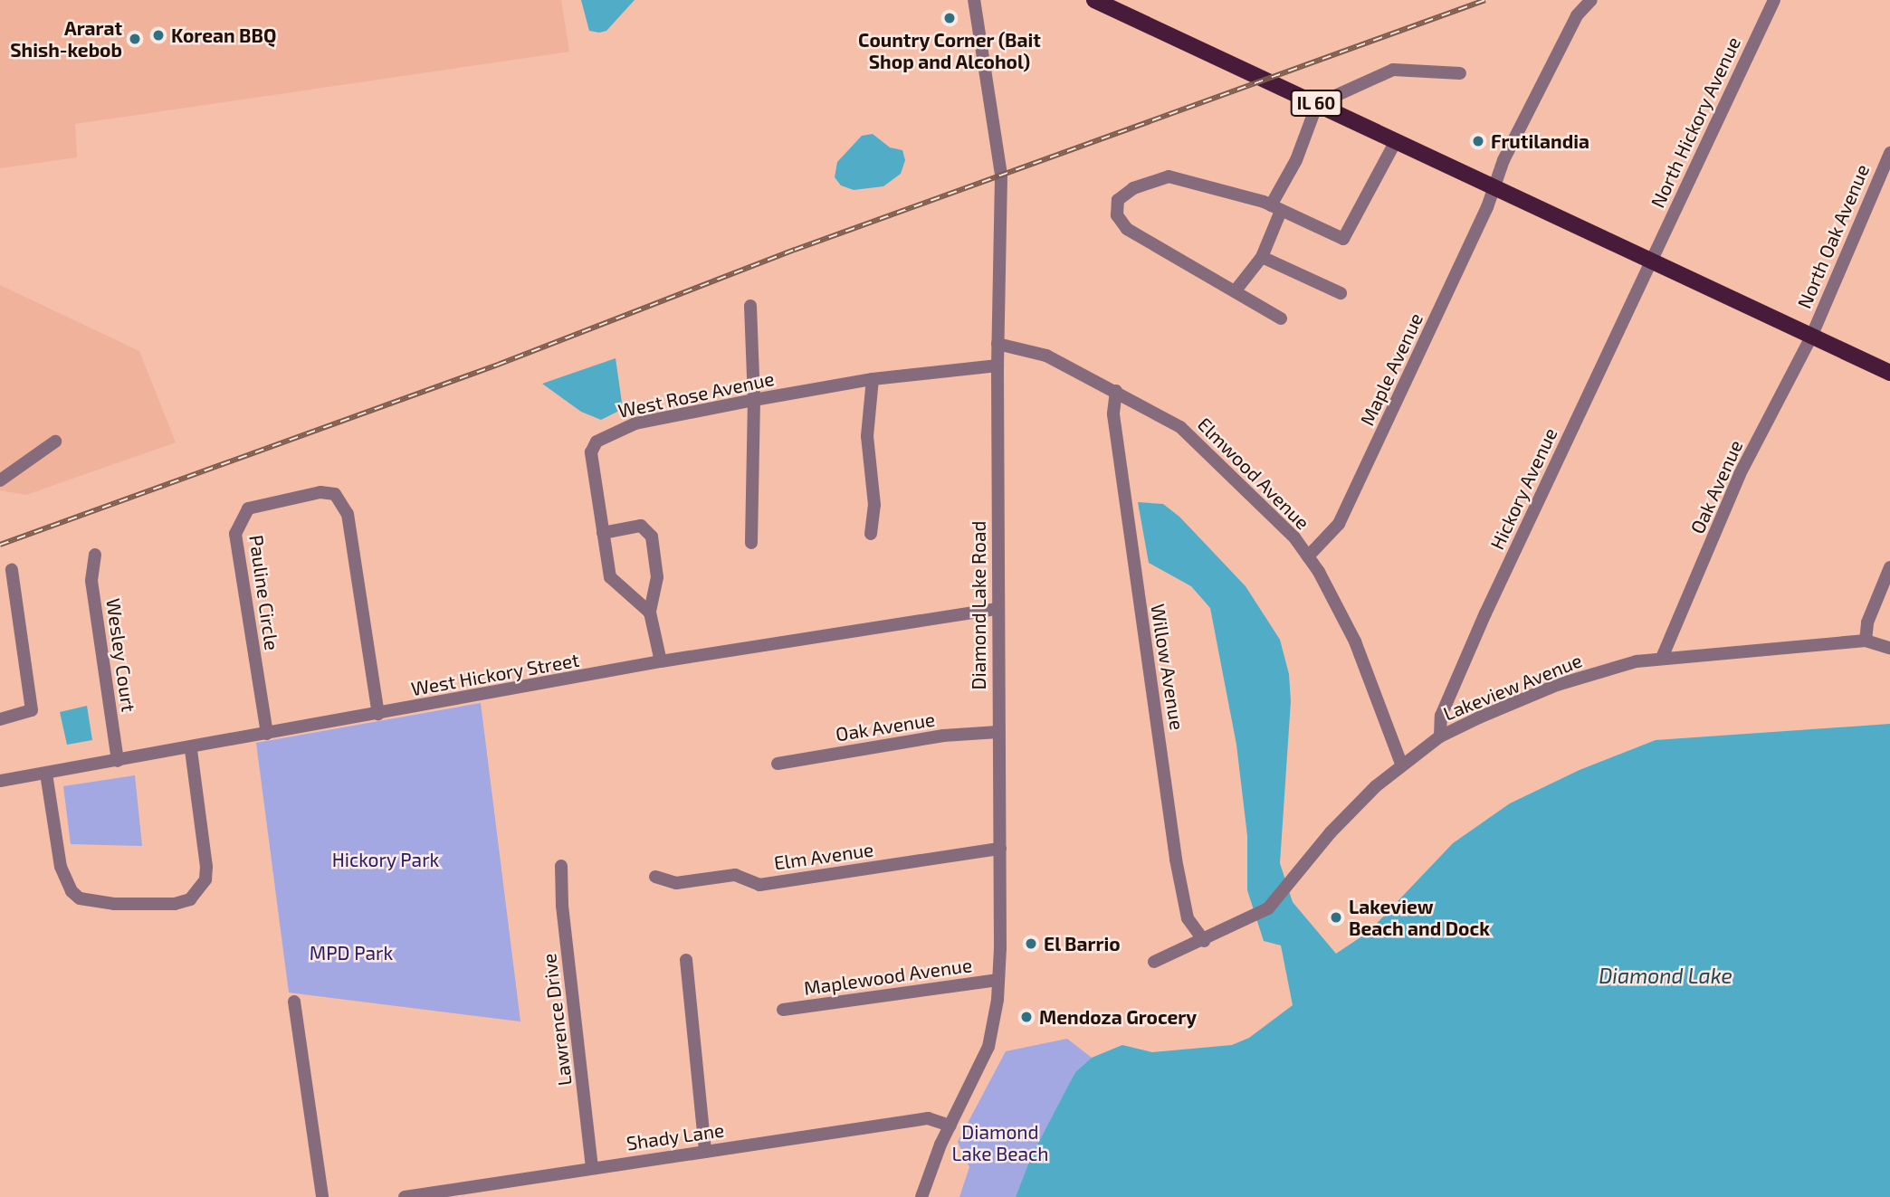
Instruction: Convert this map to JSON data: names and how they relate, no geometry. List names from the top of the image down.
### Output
{
  "streets": {
    "main road": ["IL 60"],
    "street": [
      "North Hickory Avenue",
      "North Oak Avenue",
      "Maple Avenue",
      "West Rose Avenue",
      "Elmwood Avenue",
      "Oak Avenue",
      "Hickory Avenue",
      "Pauline Circle",
      "Diamond Lake Road",
      "Wesley Court",
      "Willow Avenue",
      "West Hickory Street",
      "Lakeview Avenue",
      "Elm Avenue",
      "Maplewood Avenue",
      "Lawrence Drive",
      "Shady Lane"
    ]
  },
  "crossings": [
    ["IL 60", "North Hickory Avenue"],
    ["IL 60", "North Oak Avenue"],
    ["IL 60", "Maple Avenue"],
    ["IL 60", "Oak Avenue"],
    ["IL 60", "Hickory Avenue"],
    ["North Hickory Avenue", "Hickory Avenue"],
    ["North Oak Avenue", "Oak Avenue"],
    ["Maple Avenue", "Elmwood Avenue"],
    ["West Rose Avenue", "Diamond Lake Road"],
    ["Elmwood Avenue", "Diamond Lake Road"],
    ["Elmwood Avenue", "Willow Avenue"],
    ["Elmwood Avenue", "Lakeview Avenue"],
    ["Oak Avenue", "Diamond Lake Road"],
    ["Oak Avenue", "Lakeview Avenue"],
    ["Hickory Avenue", "Lakeview Avenue"],
    ["Pauline Circle", "West Hickory Street"],
    ["Diamond Lake Road", "West Hickory Street"],
    ["Diamond Lake Road", "Elm Avenue"],
    ["Diamond Lake Road", "Maplewood Avenue"],
    ["Diamond Lake Road", "Shady Lane"],
    ["Wesley Court", "West Hickory Street"],
    ["Willow Avenue", "Lakeview Avenue"],
    ["Lawrence Drive", "Shady Lane"]
  ],
  "water": ["Diamond Lake"],
  "parks": ["Hickory Park", "MPD Park", "Diamond Lake Beach"],
  "places": [
    "Country Corner (Bait Shop and Alcohol)",
    "Korean BBQ",
    "Ararat Shish-kebob",
    "Frutilandia",
    "Lakeview Beach and Dock",
    "El Barrio",
    "Mendoza Grocery"
  ]
}
